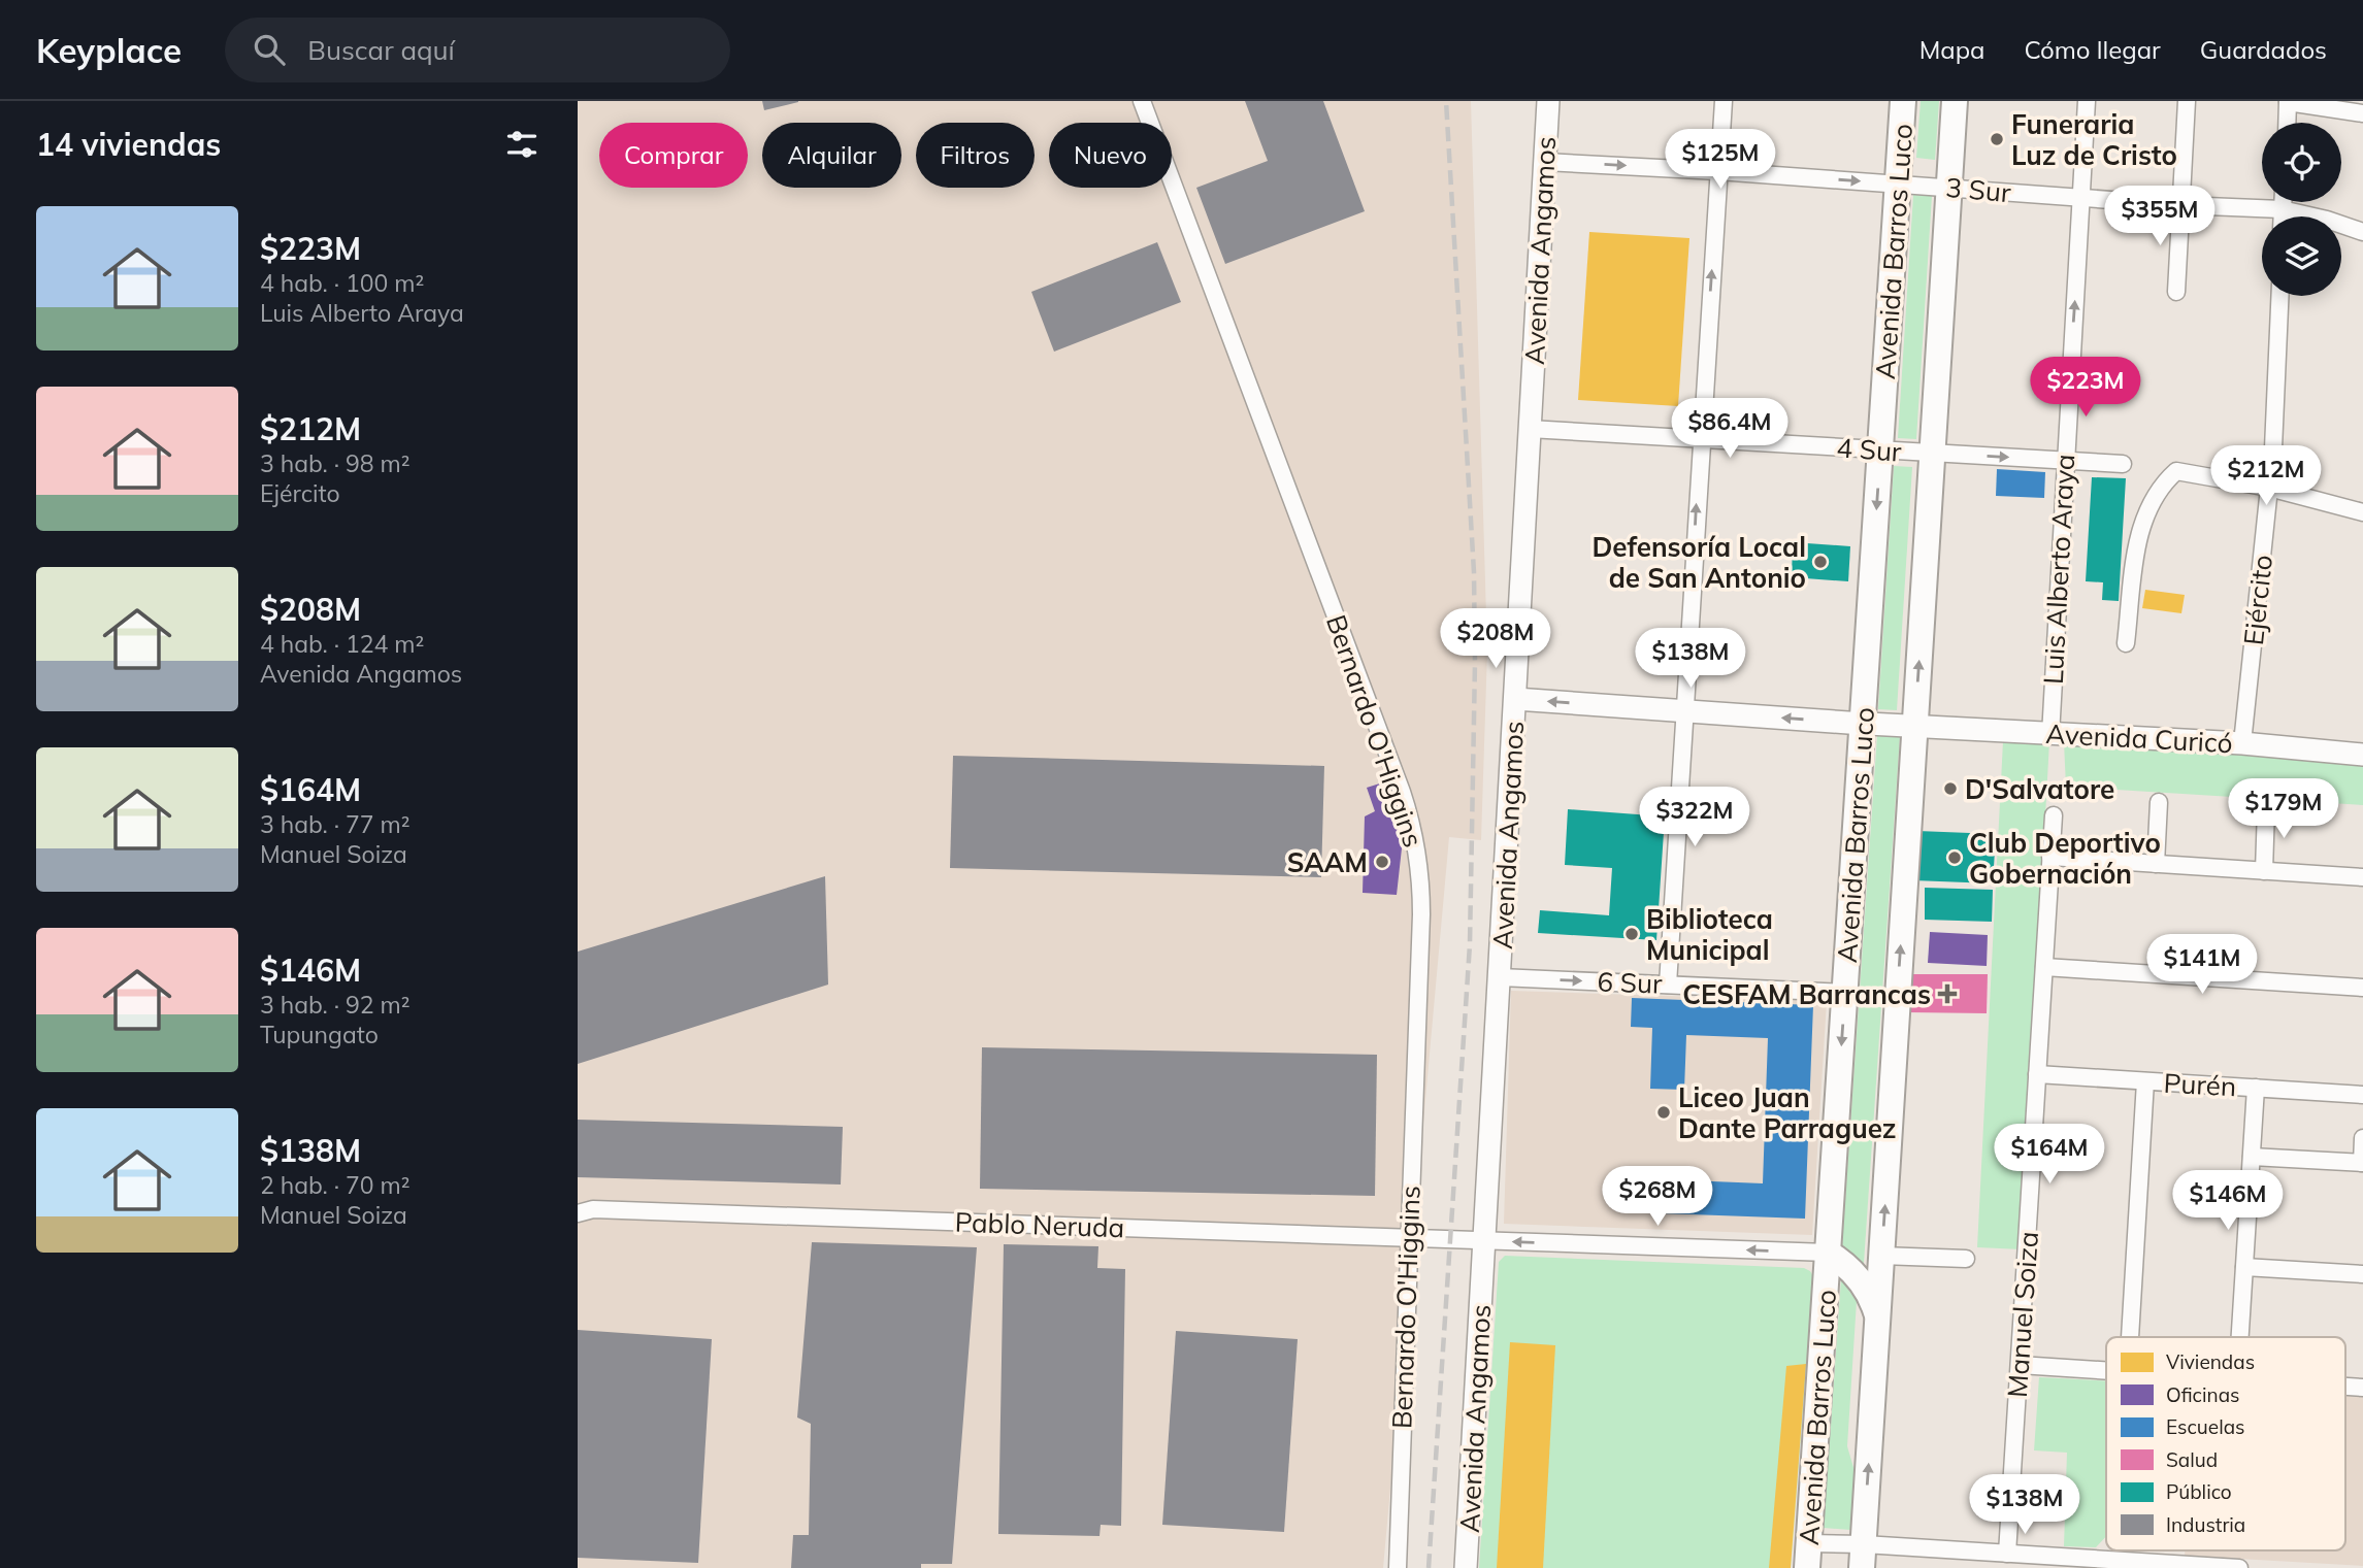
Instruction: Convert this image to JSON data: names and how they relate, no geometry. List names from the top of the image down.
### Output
{
  "streets": {
    "main road": ["Avenida Barros Luco"],
    "street": [
      "3 Sur",
      "Avenida Angamos",
      "4 Sur",
      "Luis Alberto Araya",
      "Ejército",
      "Bernardo O'Higgins",
      "Avenida Curicó",
      "6 Sur",
      "Purén",
      "Pablo Neruda",
      "Manuel Soiza"
    ]
  },
  "crossings": [
    ["3 Sur", "Avenida Angamos"],
    ["3 Sur", "Avenida Barros Luco"],
    ["3 Sur", "Luis Alberto Araya"],
    ["Avenida Angamos", "4 Sur"],
    ["Avenida Angamos", "Avenida Curicó"],
    ["Avenida Angamos", "6 Sur"],
    ["Avenida Angamos", "Pablo Neruda"],
    ["Avenida Barros Luco", "4 Sur"],
    ["Avenida Barros Luco", "Avenida Curicó"],
    ["Avenida Barros Luco", "6 Sur"],
    ["Avenida Barros Luco", "Pablo Neruda"],
    ["4 Sur", "Luis Alberto Araya"],
    ["Luis Alberto Araya", "Avenida Curicó"],
    ["Ejército", "Avenida Curicó"],
    ["Bernardo O'Higgins", "Pablo Neruda"],
    ["Purén", "Manuel Soiza"]
  ],
  "one_way": ["3 Sur", "Avenida Curicó", "6 Sur"],
  "places": {
    "other": [
      "Funeraria Luz de Cristo",
      "Defensoría Local de San Antonio",
      "D'Salvatore",
      "Club Deportivo Gobernación",
      "SAAM",
      "Biblioteca Municipal",
      "Liceo Juan Dante Parraguez"
    ],
    "health": ["CESFAM Barrancas"]
  },
  "legend": [
    "Viviendas",
    "Oficinas",
    "Escuelas",
    "Salud",
    "Público",
    "Industria"
  ],
  "page": {
    "header": "Keyplace",
    "search": "Buscar aquí",
    "nav": ["Mapa", "Cómo llegar", "Guardados"],
    "heading": "14 viviendas",
    "chip": [
      "Comprar",
      "Alquilar",
      "Filtros",
      "Nuevo"
    ],
    "price": [
      "$125M",
      "$355M",
      "$223M",
      "$86.4M",
      "$212M",
      "$208M",
      "$138M",
      "$179M",
      "$322M",
      "$141M",
      "$164M",
      "$268M",
      "$146M",
      "$138M"
    ],
    "list": [
      {
        "name": "$223M",
        "note": "4 hab. · 100 m² · Luis Alberto Araya"
      },
      {
        "name": "$212M",
        "note": "3 hab. · 98 m² · Ejército"
      },
      {
        "name": "$208M",
        "note": "4 hab. · 124 m² · Avenida Angamos"
      },
      {
        "name": "$164M",
        "note": "3 hab. · 77 m² · Manuel Soiza"
      },
      {
        "name": "$146M",
        "note": "3 hab. · 92 m² · Tupungato"
      },
      {
        "name": "$138M",
        "note": "2 hab. · 70 m² · Manuel Soiza"
      }
    ]
  }
}
